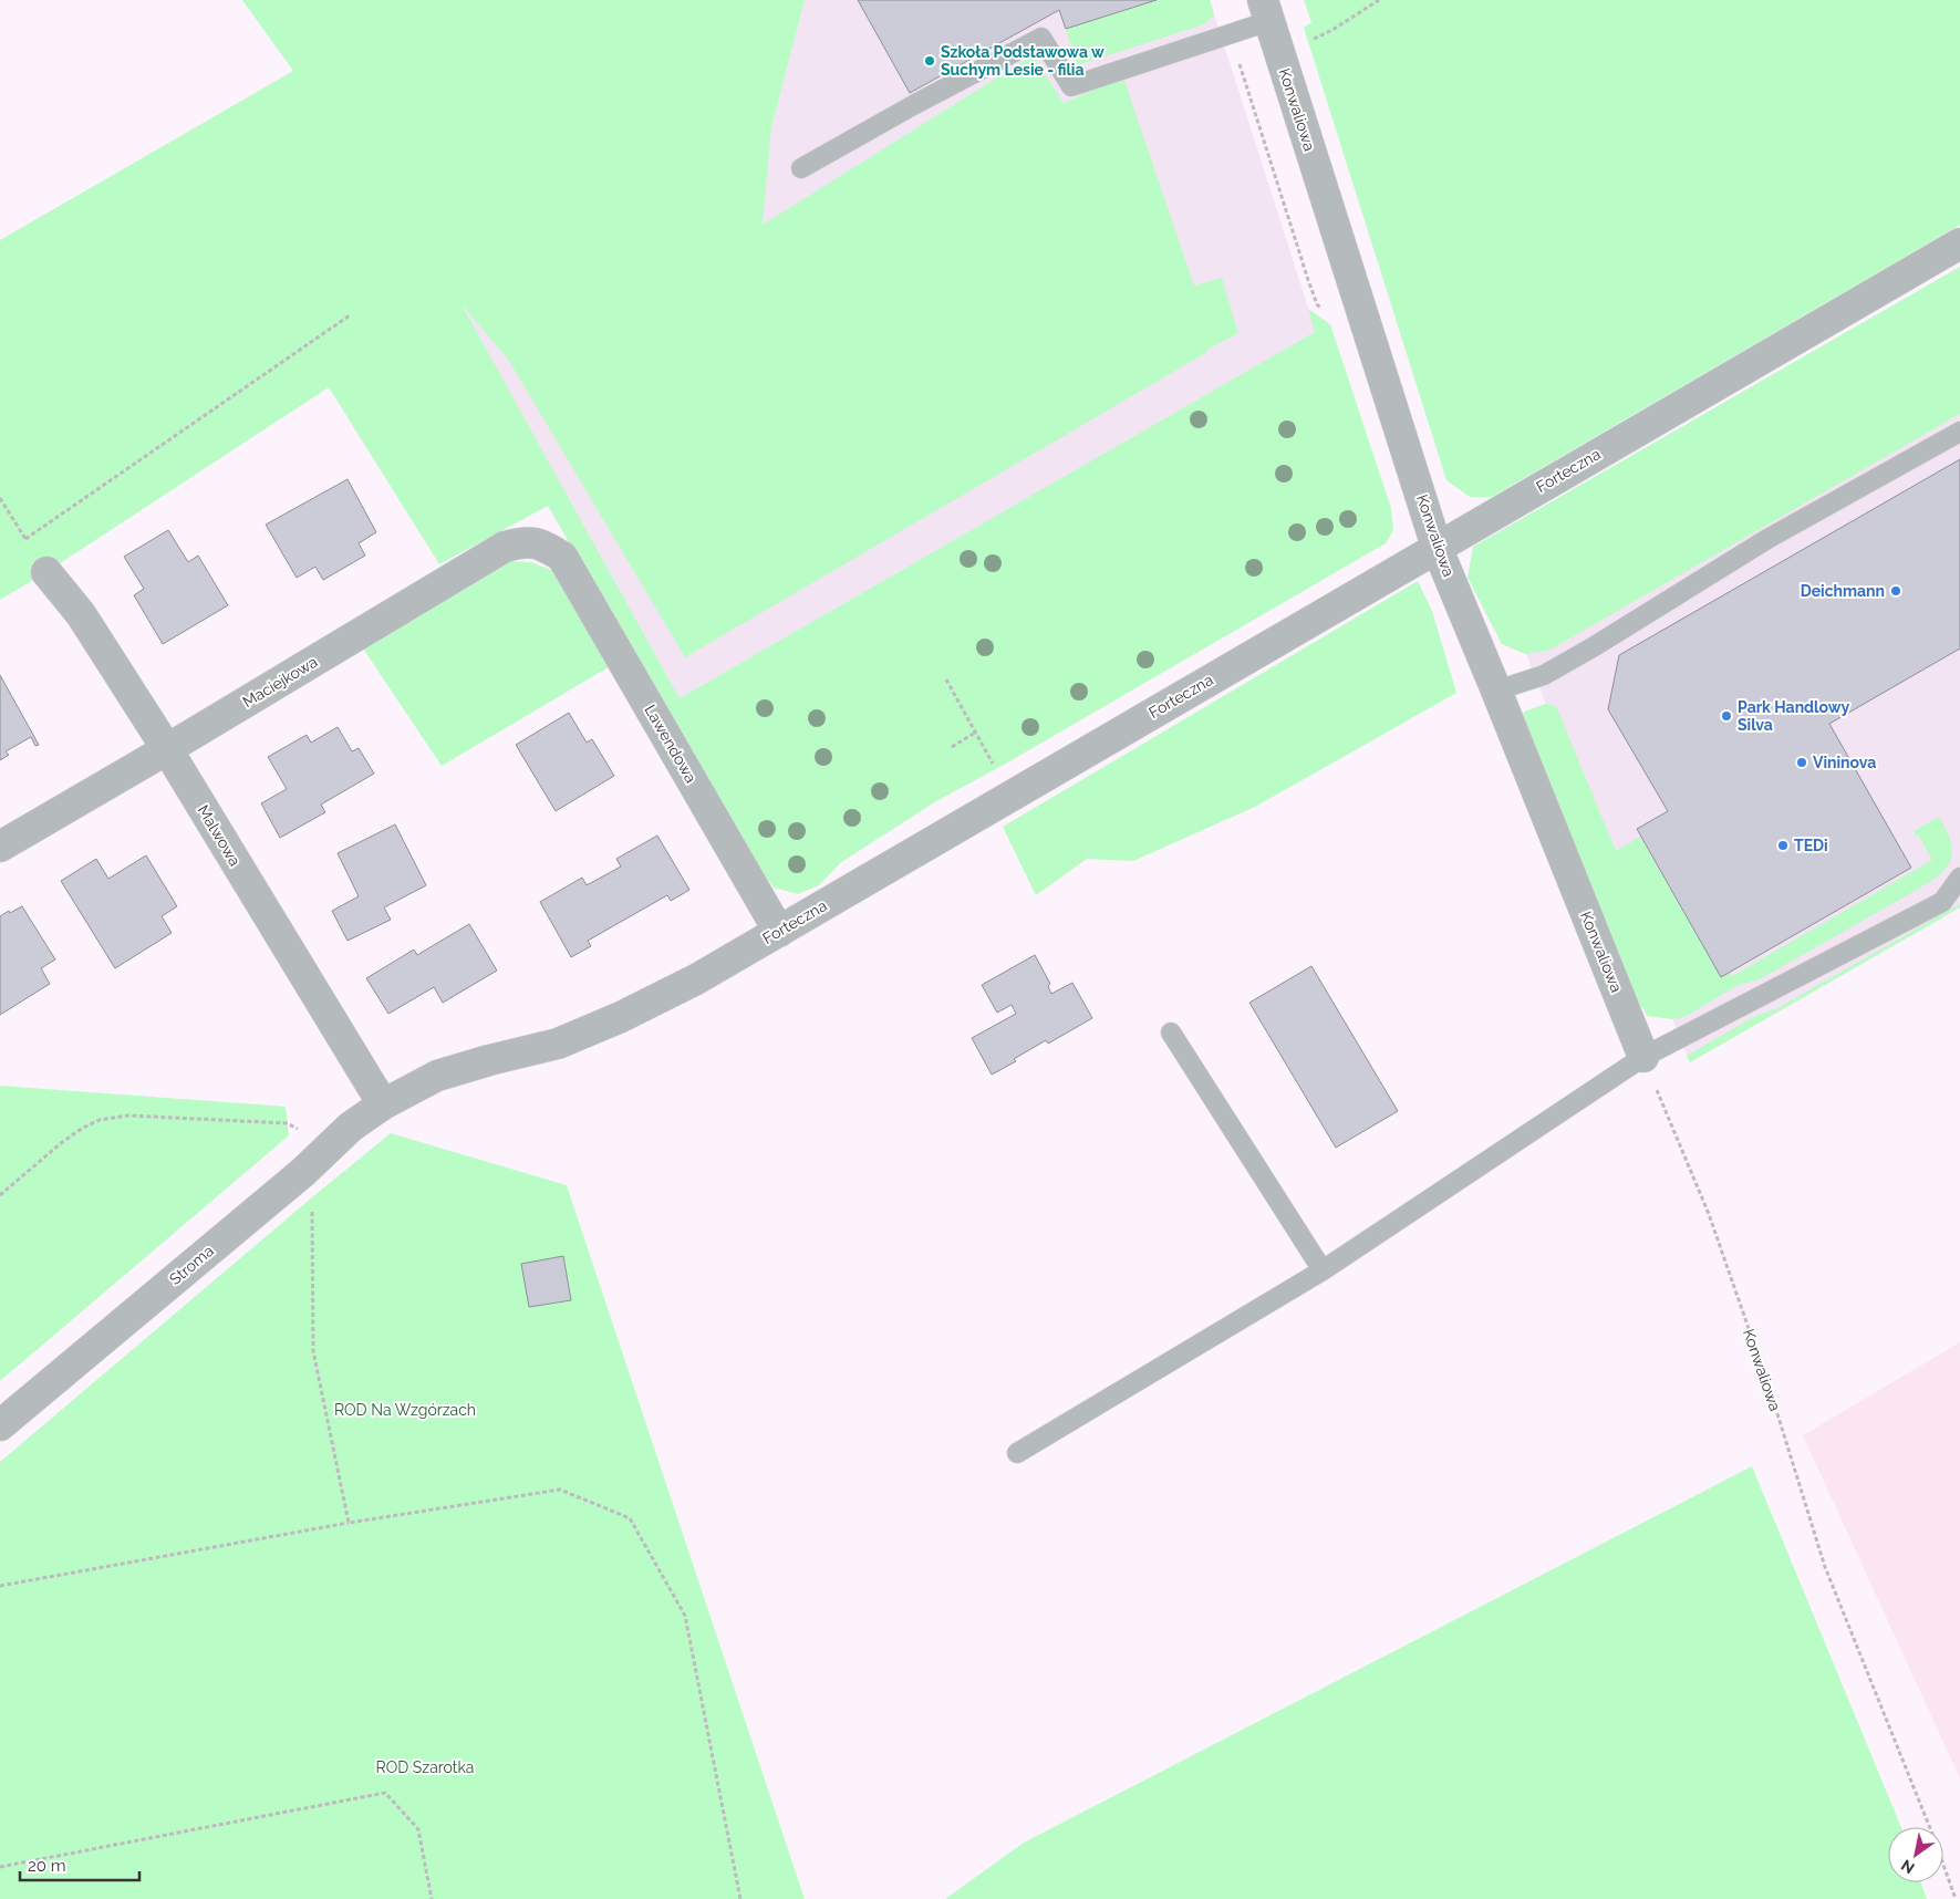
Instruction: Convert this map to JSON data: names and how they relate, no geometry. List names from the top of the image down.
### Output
{
  "streets": {
    "street": [
      "Konwaliowa",
      "Forteczna",
      "Maciejkowa",
      "Lawendowa",
      "Malwowa",
      "Stroma"
    ]
  },
  "crossings": [
    ["Konwaliowa", "Forteczna"],
    ["Forteczna", "Lawendowa"],
    ["Forteczna", "Malwowa"],
    ["Forteczna", "Stroma"],
    ["Maciejkowa", "Lawendowa"],
    ["Maciejkowa", "Malwowa"],
    ["Malwowa", "Stroma"]
  ],
  "parks": ["ROD Na Wzgórzach", "ROD Szarotka"],
  "places": [
    "Szkoła Podstawowa w Suchym Lesie - filia",
    "Deichmann",
    "Park Handlowy Silva",
    "Vininova",
    "TEDi"
  ],
  "scale_bar": "20 m",
  "north": "bottom left"
}
